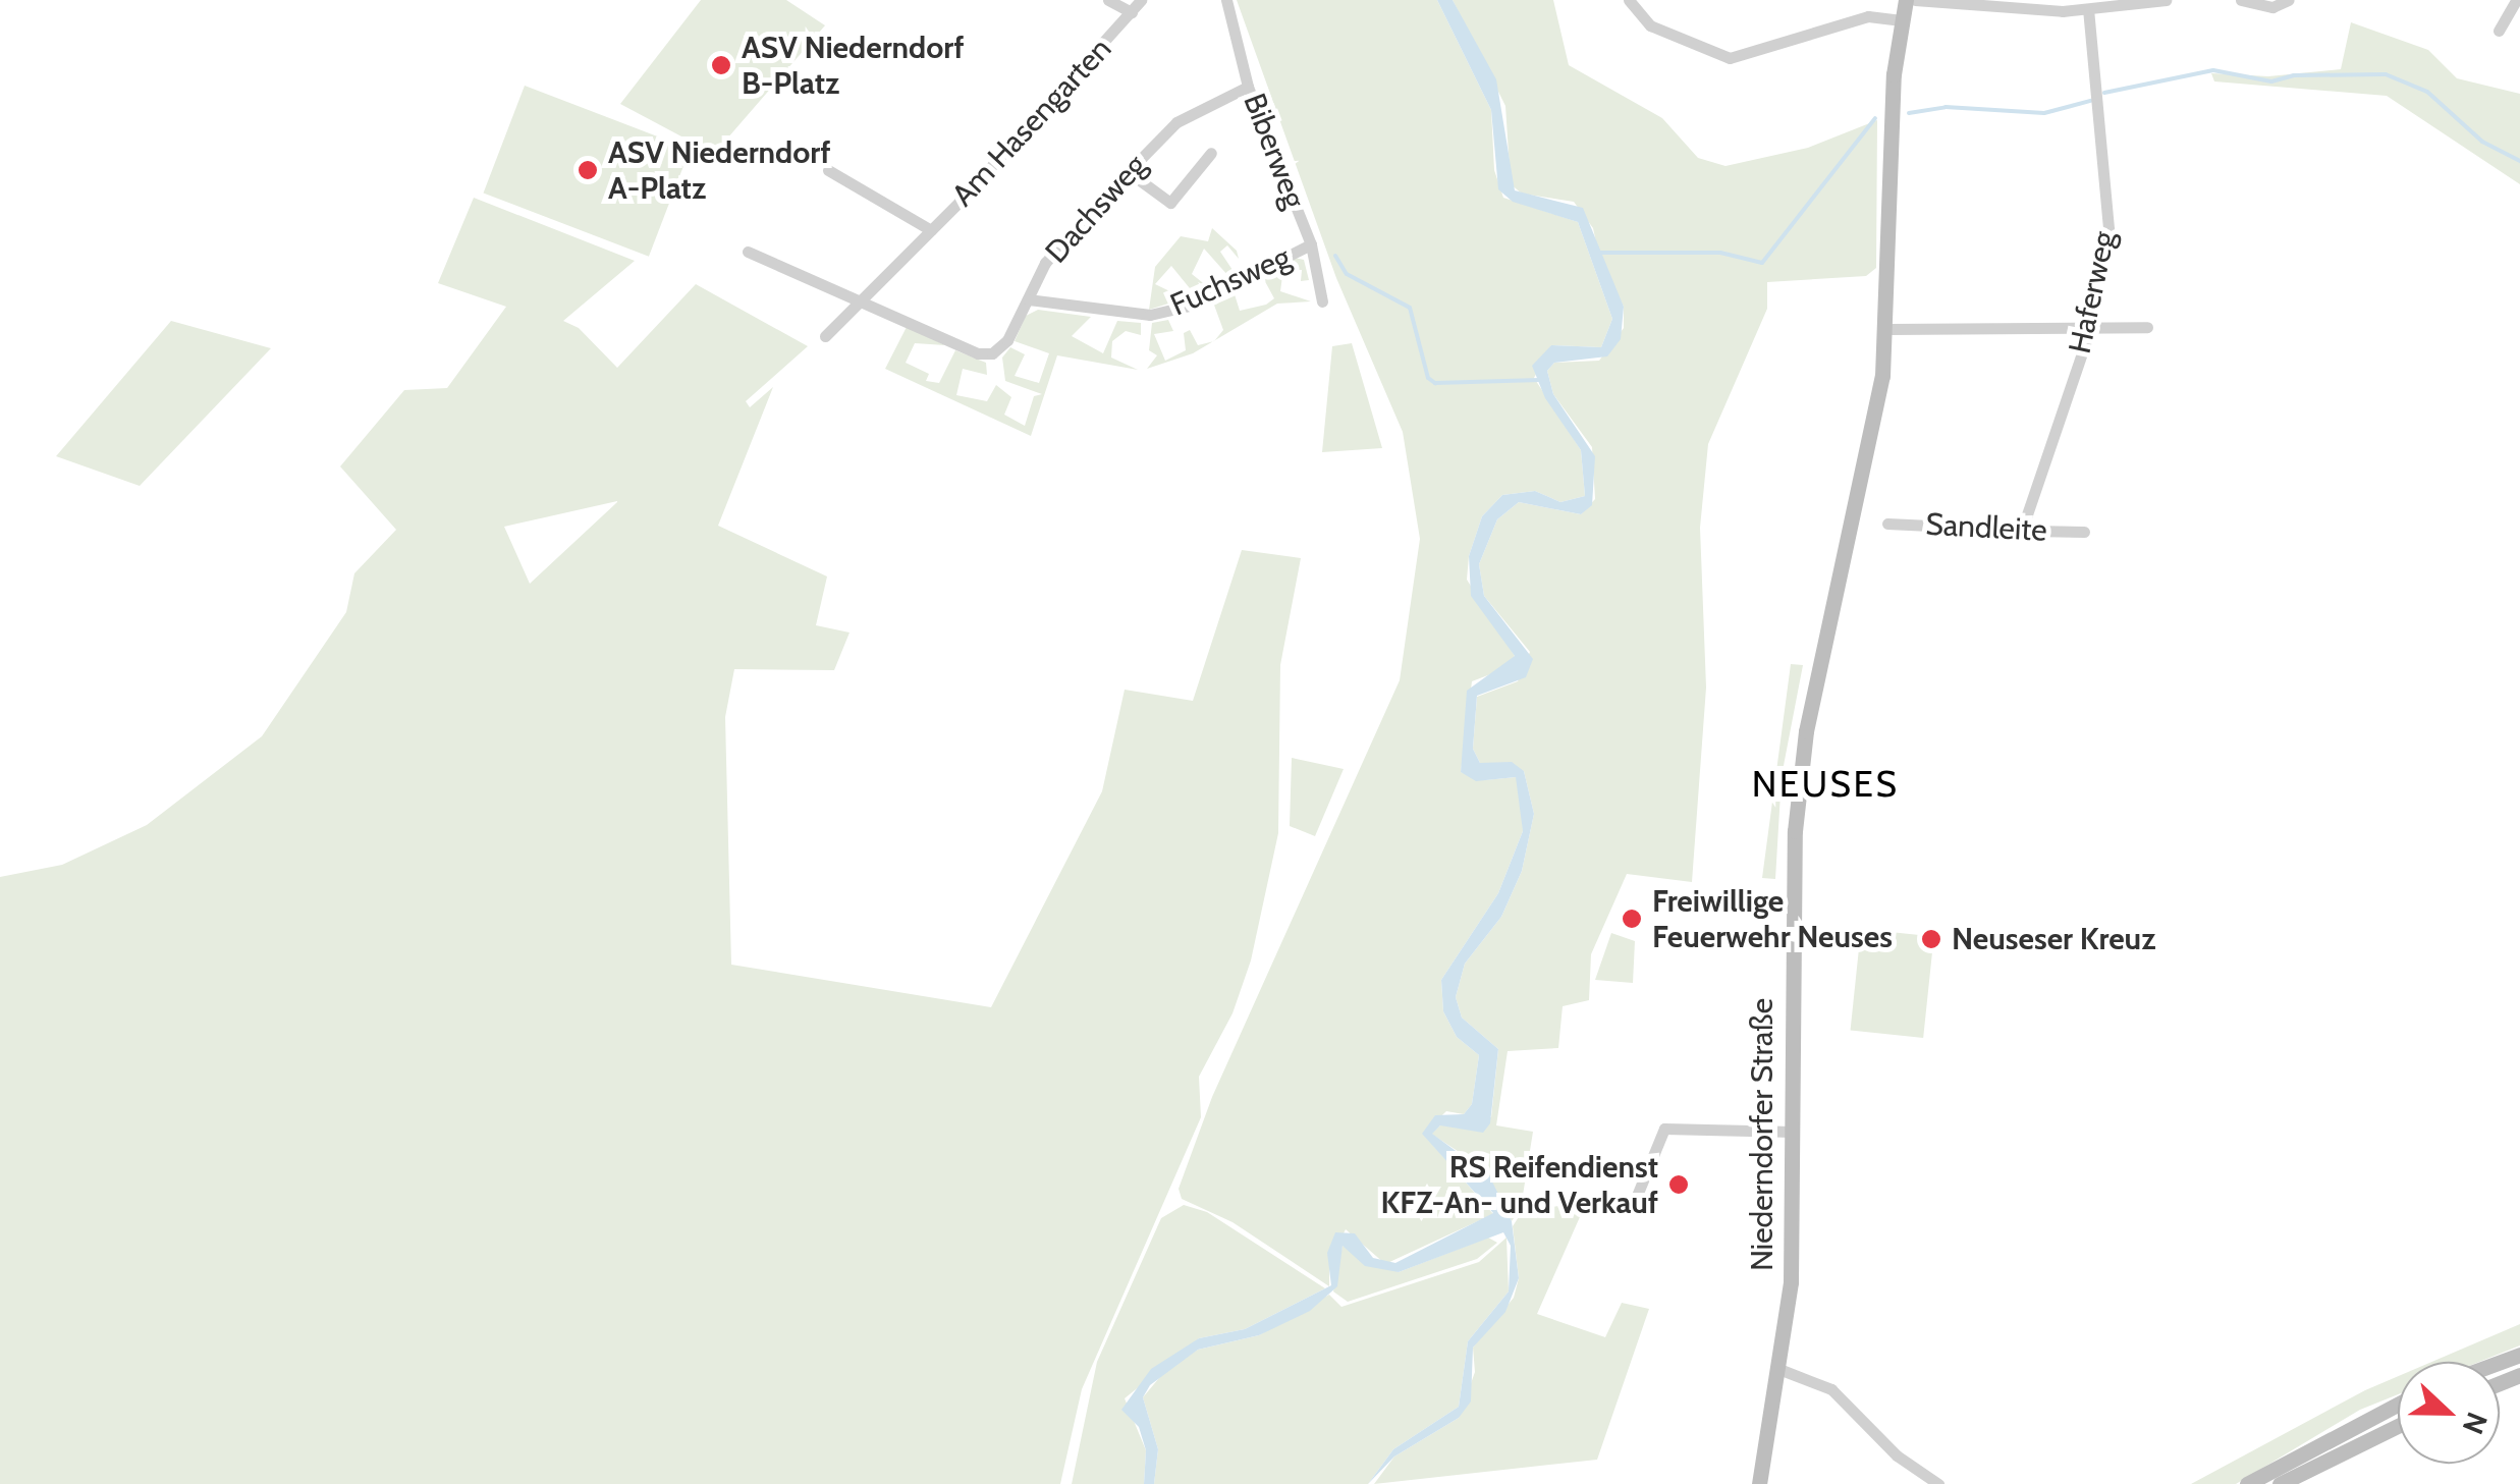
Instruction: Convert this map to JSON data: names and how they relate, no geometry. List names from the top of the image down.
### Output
{
  "streets": {
    "main road": ["Niederndorfer Straße"],
    "street": [
      "Am Hasengarten",
      "Biberweg",
      "Dachsweg",
      "Fuchsweg",
      "Haferweg",
      "Sandleite"
    ]
  },
  "crossings": [
    ["Am Hasengarten", "Dachsweg"],
    ["Biberweg", "Dachsweg"],
    ["Biberweg", "Fuchsweg"],
    ["Dachsweg", "Fuchsweg"],
    ["Haferweg", "Sandleite"]
  ],
  "districts": ["NEUSES"],
  "places": [
    "ASV Niederndorf B-Platz",
    "ASV Niederndorf A-Platz",
    "Freiwillige Feuerwehr Neuses",
    "Neuseser Kreuz",
    "RS Reifendienst KFZ-An- und Verkauf"
  ],
  "north": "right"
}
